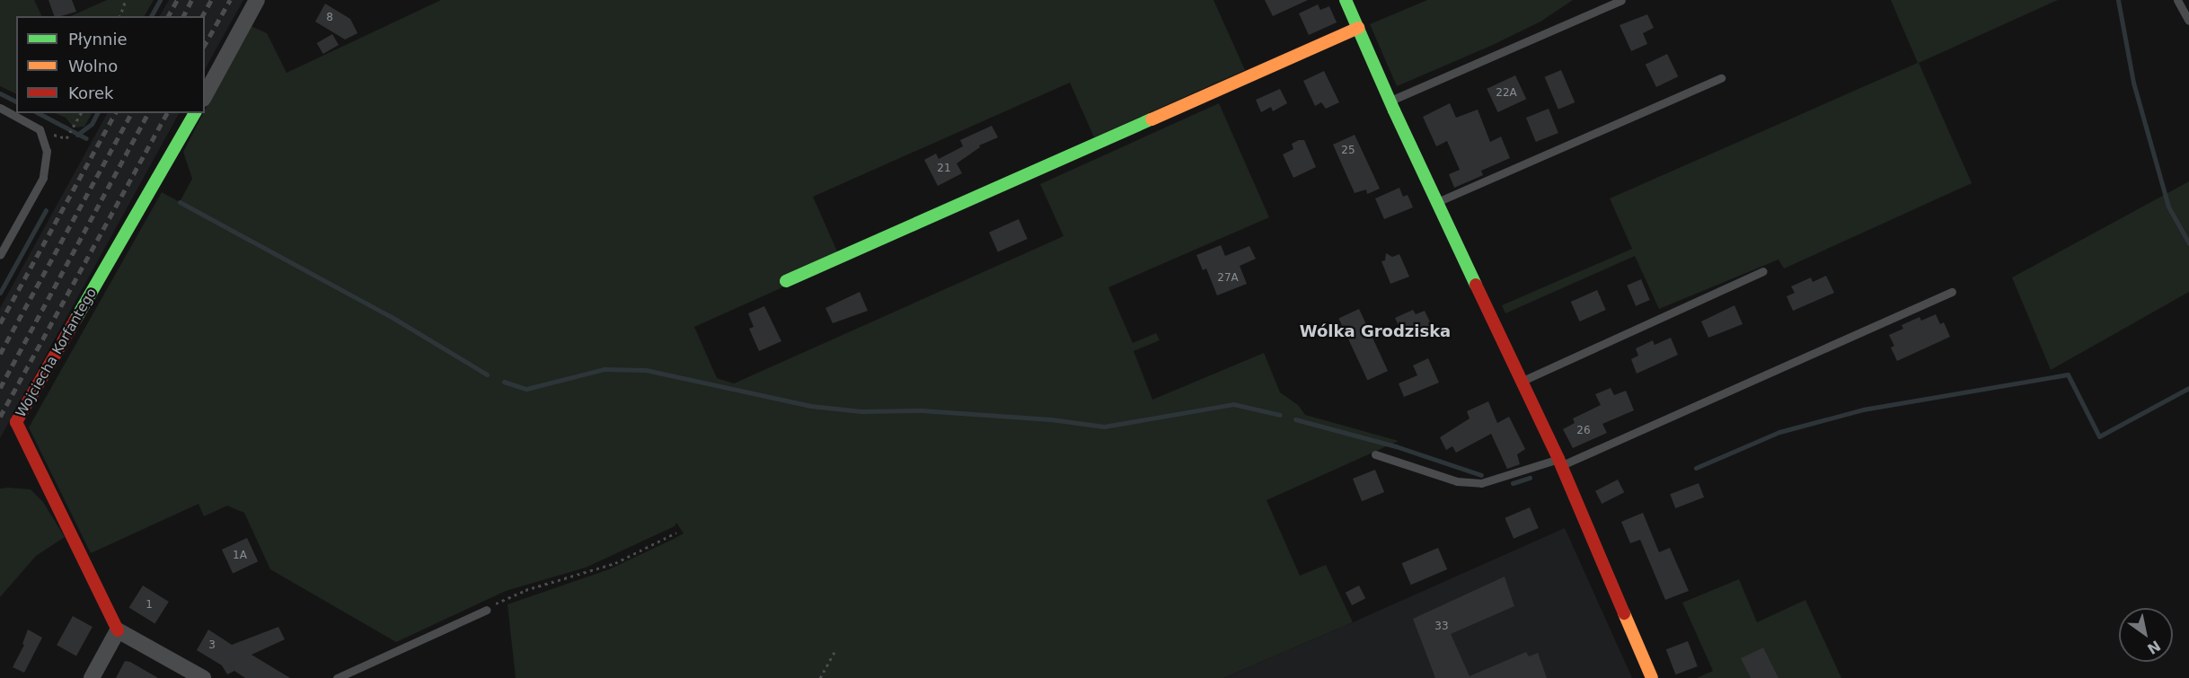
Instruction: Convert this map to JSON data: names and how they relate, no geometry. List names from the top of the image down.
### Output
{
  "streets": {
    "street": ["Wojciecha Korfantego"]
  },
  "districts": ["Wólka Grodziska"],
  "house_numbers": [
    "8",
    "22A",
    "25",
    "21",
    "27A",
    "26",
    "1A",
    "1",
    "33",
    "3"
  ],
  "legend": ["Płynnie", "Wolno", "Korek"],
  "north": "bottom right"
}
